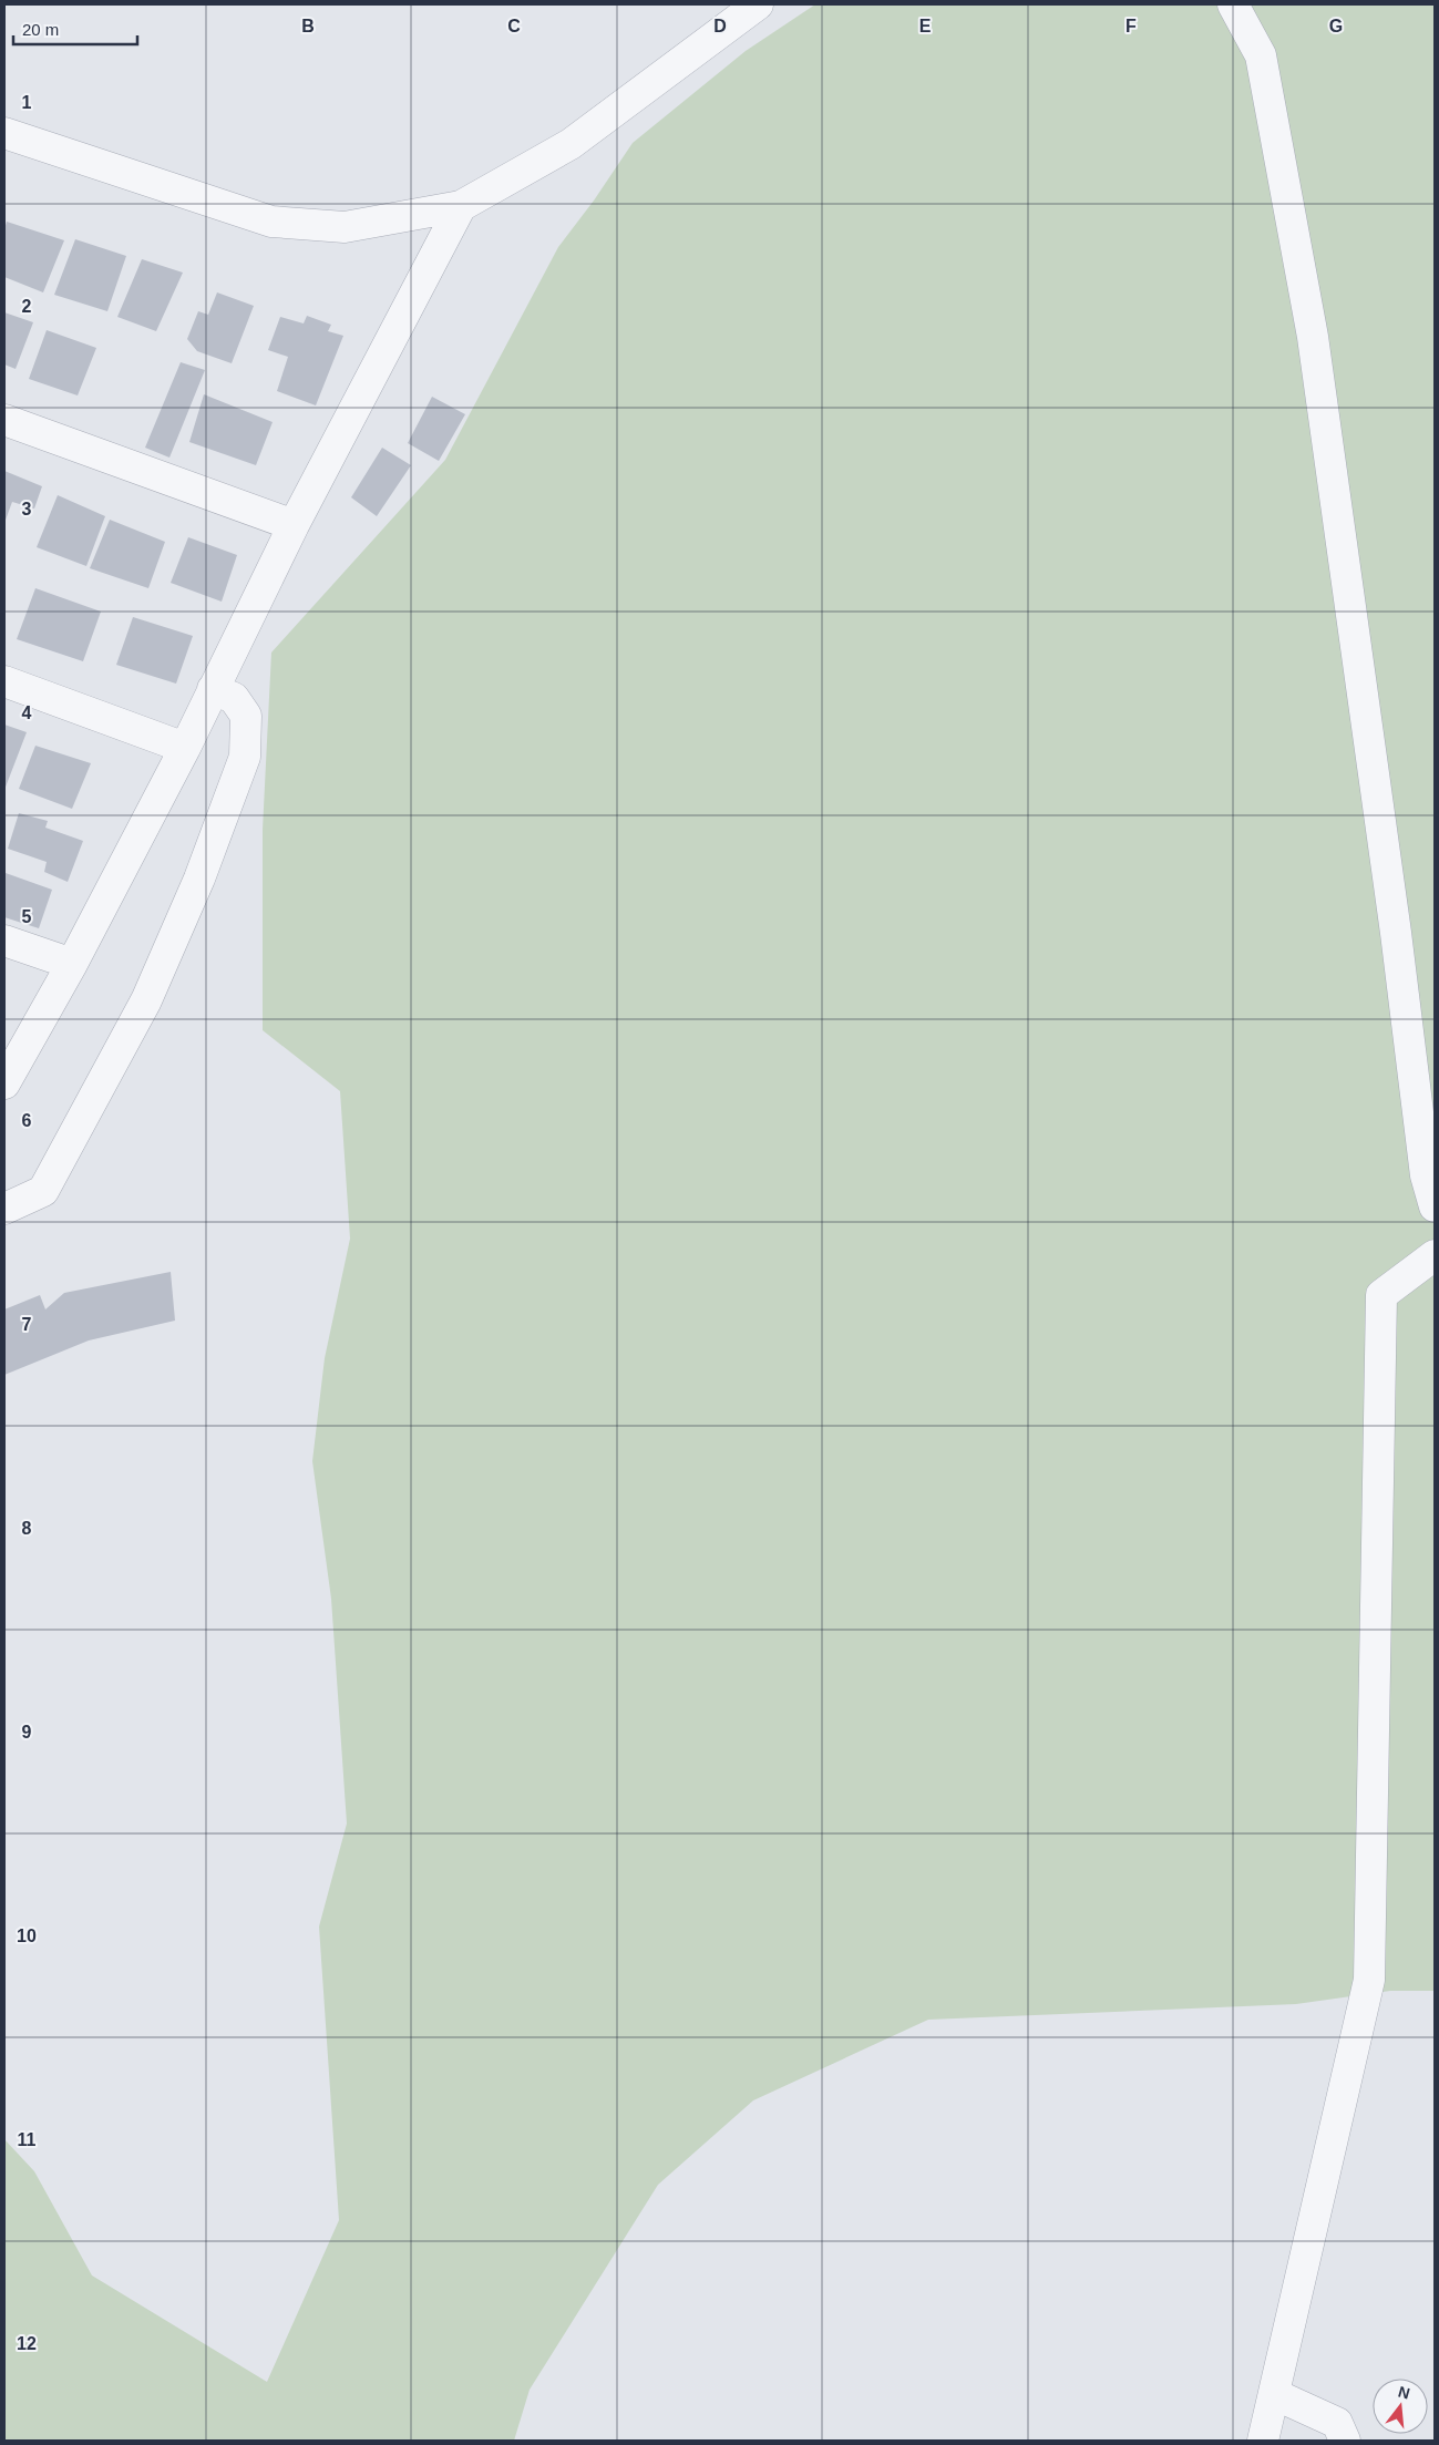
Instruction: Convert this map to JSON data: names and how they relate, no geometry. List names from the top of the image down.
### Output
{
  "scale_bar": "20 m",
  "north": "top",
  "grid": {
    "columns": [
      "B",
      "C",
      "D",
      "E",
      "F",
      "G"
    ],
    "rows": [
      "1",
      "2",
      "3",
      "4",
      "5",
      "6",
      "7",
      "8",
      "9",
      "10",
      "11",
      "12"
    ]
  }
}
